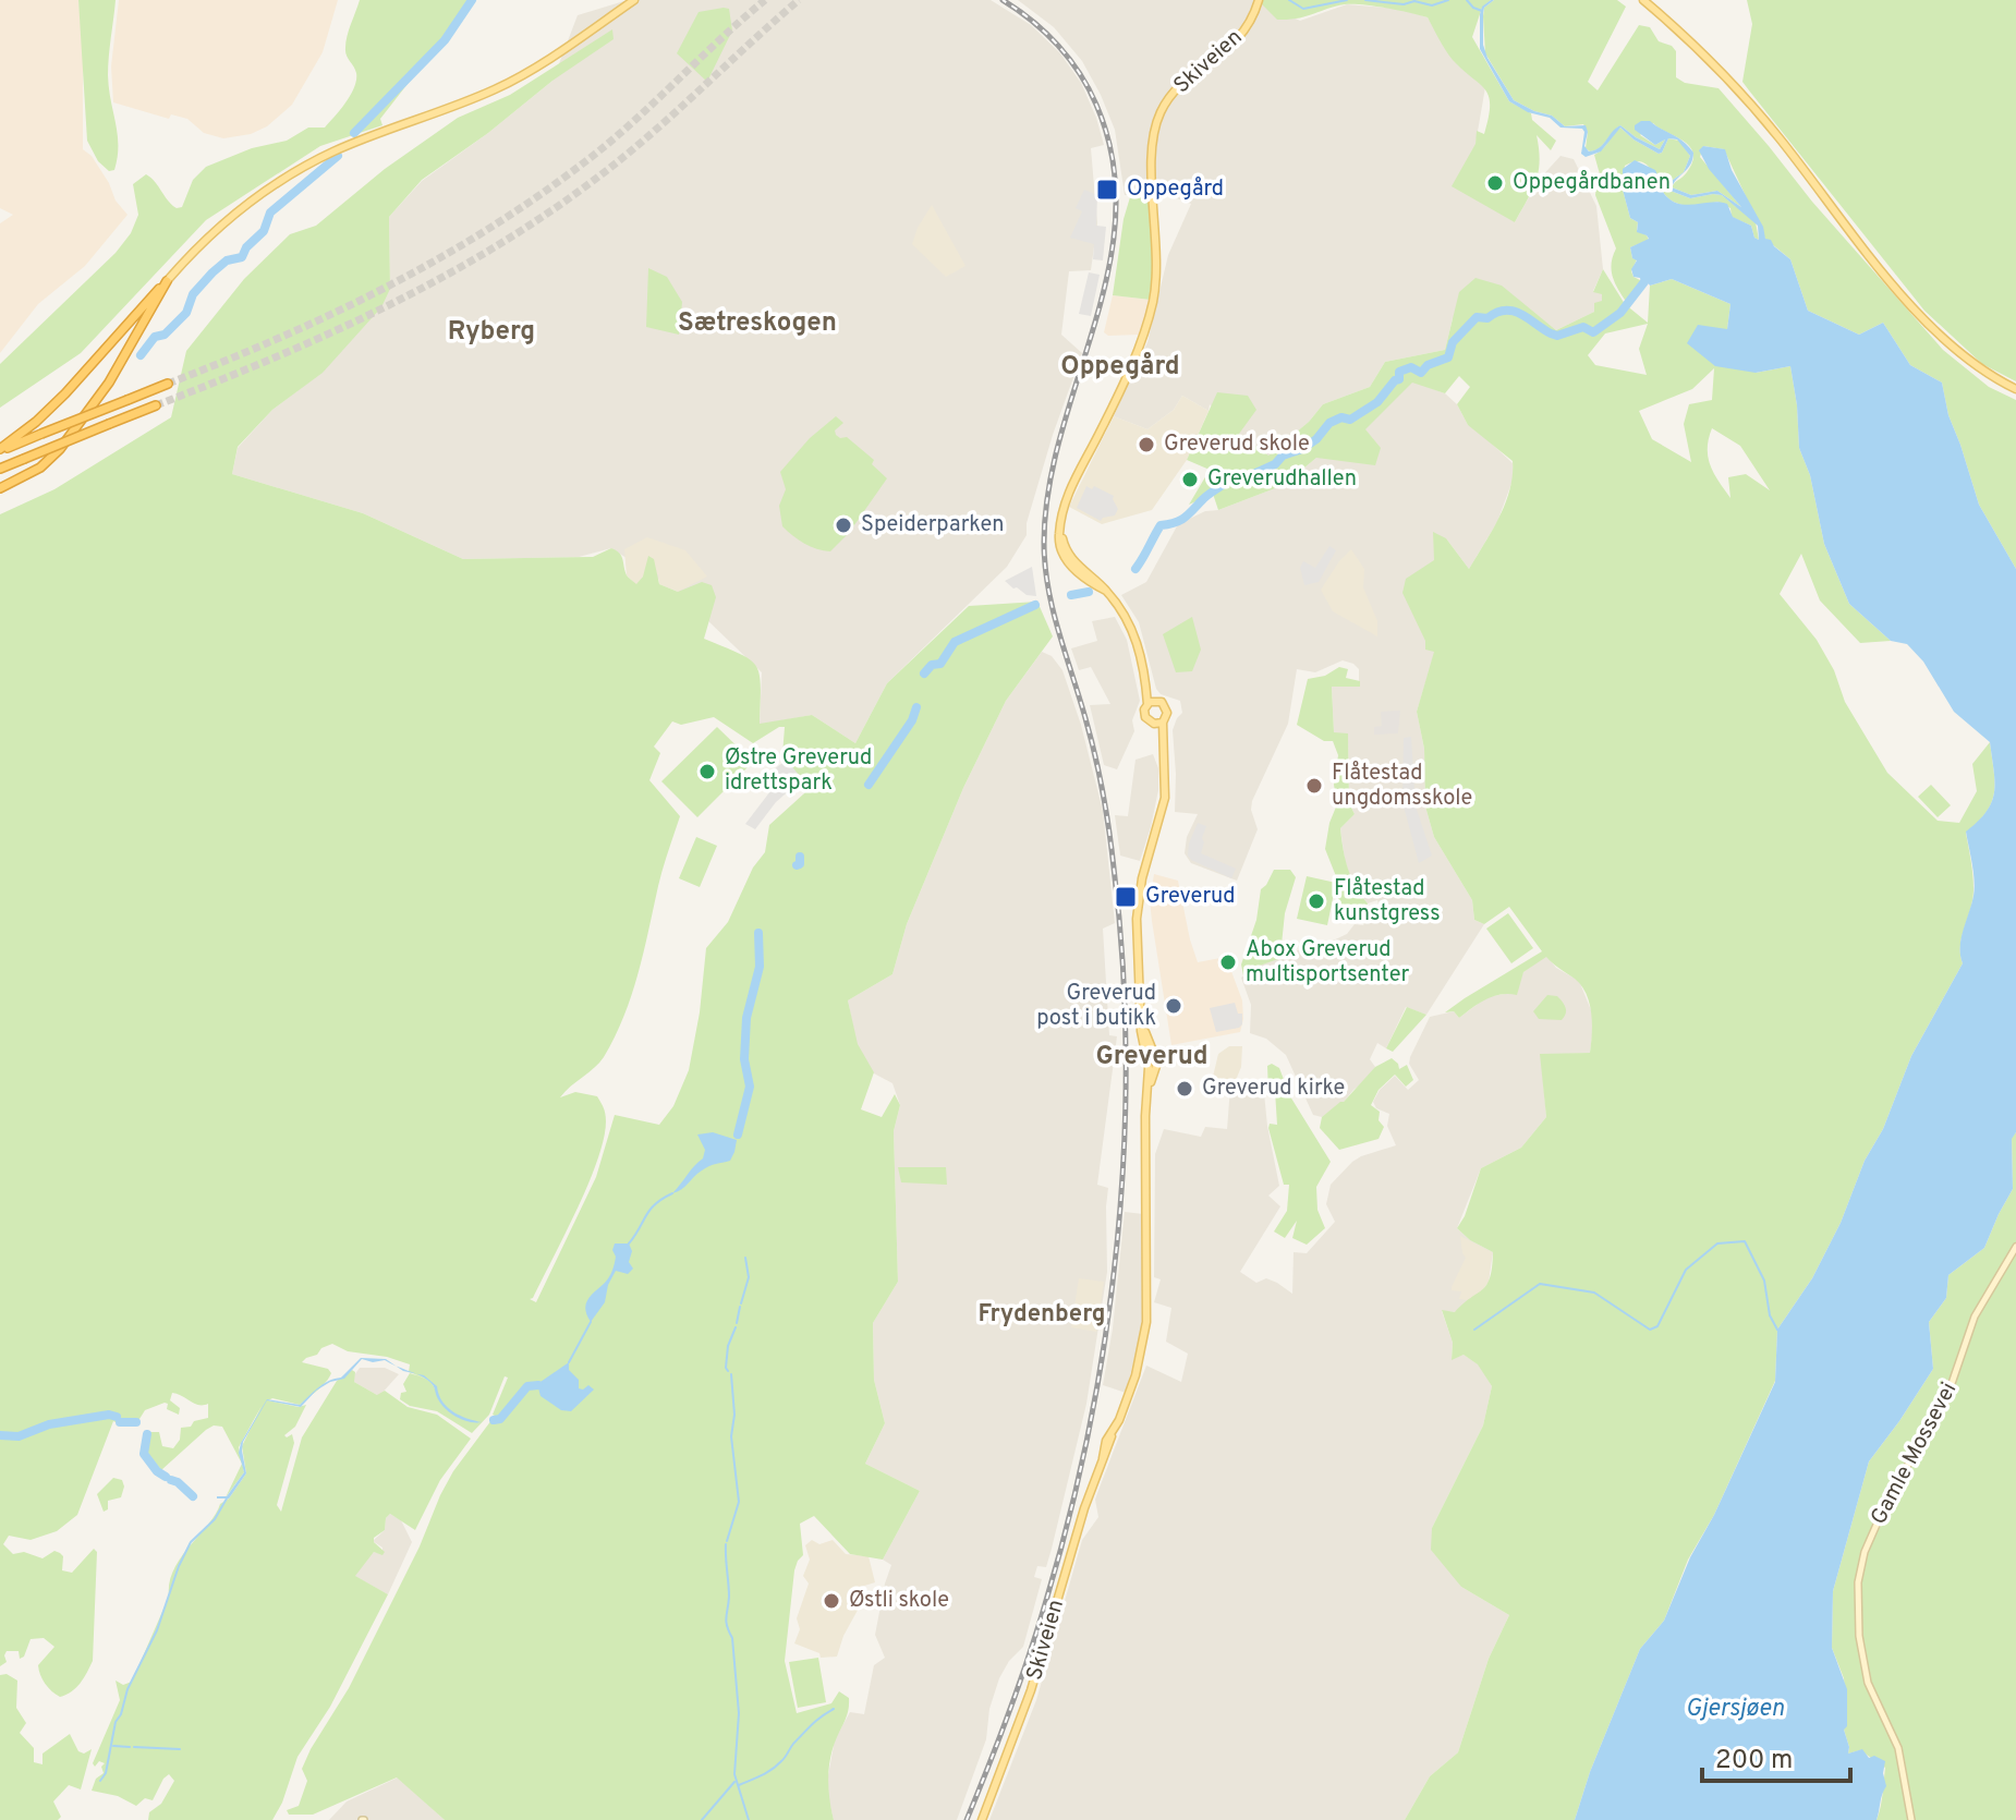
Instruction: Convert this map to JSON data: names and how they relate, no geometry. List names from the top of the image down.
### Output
{
  "streets": {
    "main road": ["Skiveien", "Gamle Mossevei"]
  },
  "districts": [
    "Sætreskogen",
    "Ryberg",
    "Oppegård",
    "Greverud",
    "Frydenberg"
  ],
  "water": ["Gjersjøen"],
  "places": {
    "other": [
      "Oppegårdbanen",
      "Greverud skole",
      "Greverudhallen",
      "Speiderparken",
      "Østre Greverud idrettspark",
      "Flåtestad ungdomsskole",
      "Flåtestad kunstgress",
      "Abox Greverud multisportsenter",
      "Greverud post i butikk",
      "Greverud kirke",
      "Østli skole"
    ],
    "transit": ["Oppegård", "Greverud"]
  },
  "scale_bar": "200 m"
}
